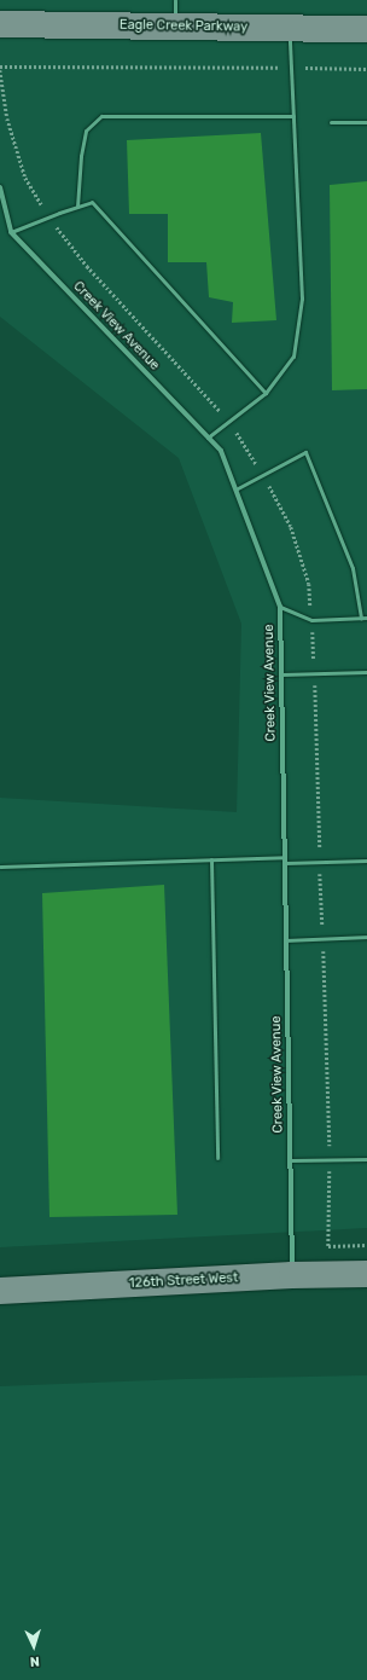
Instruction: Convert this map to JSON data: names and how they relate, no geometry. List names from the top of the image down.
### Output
{
  "streets": {
    "street": ["Eagle Creek Parkway", "Creek View Avenue", "126th Street West"]
  },
  "crossings": [
    ["Creek View Avenue", "126th Street West"]
  ],
  "north": "bottom"
}
